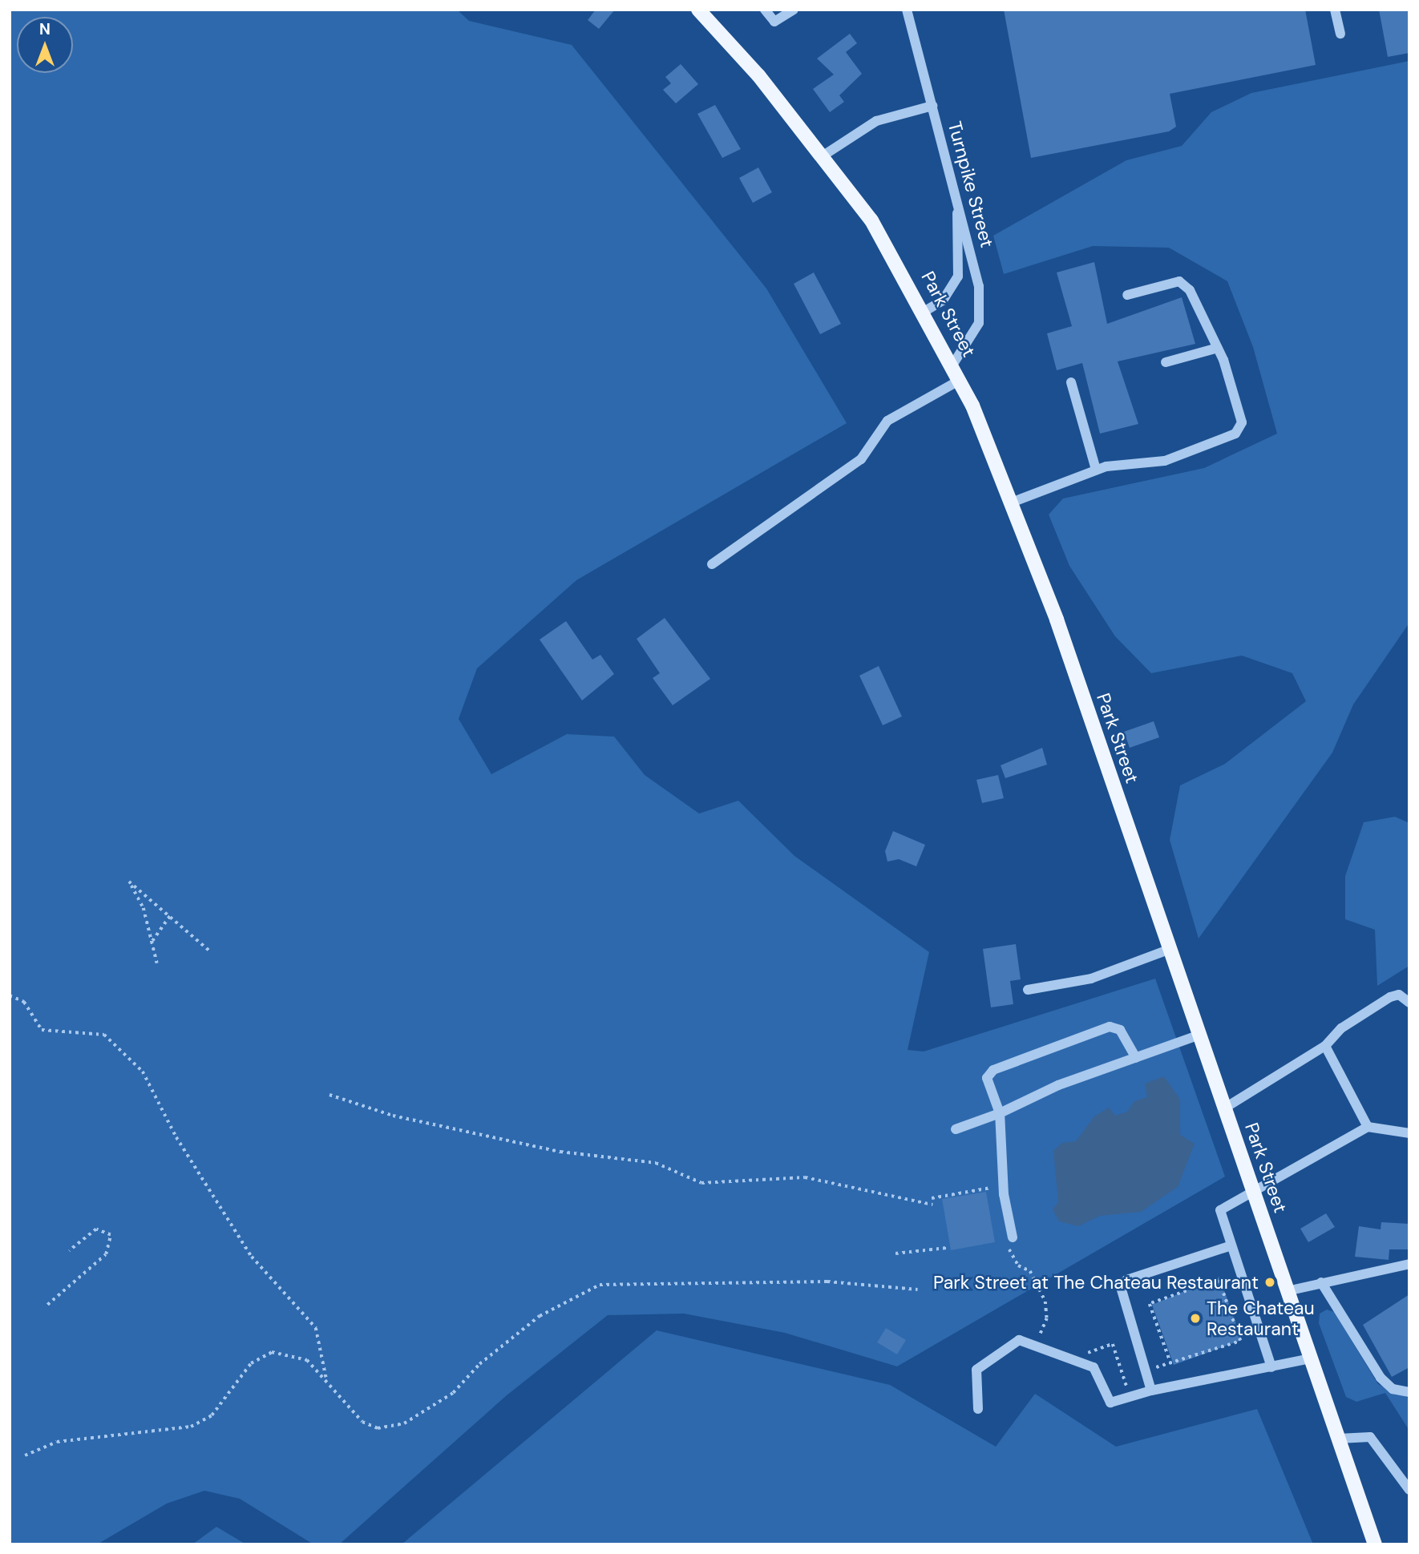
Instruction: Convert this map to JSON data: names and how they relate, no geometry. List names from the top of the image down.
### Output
{
  "streets": {
    "main road": ["Park Street"],
    "street": ["Turnpike Street"]
  },
  "crossings": [
    ["Turnpike Street", "Park Street"]
  ],
  "places": ["Park Street at The Chateau Restaurant", "The Chateau Restaurant"],
  "north": "top"
}
